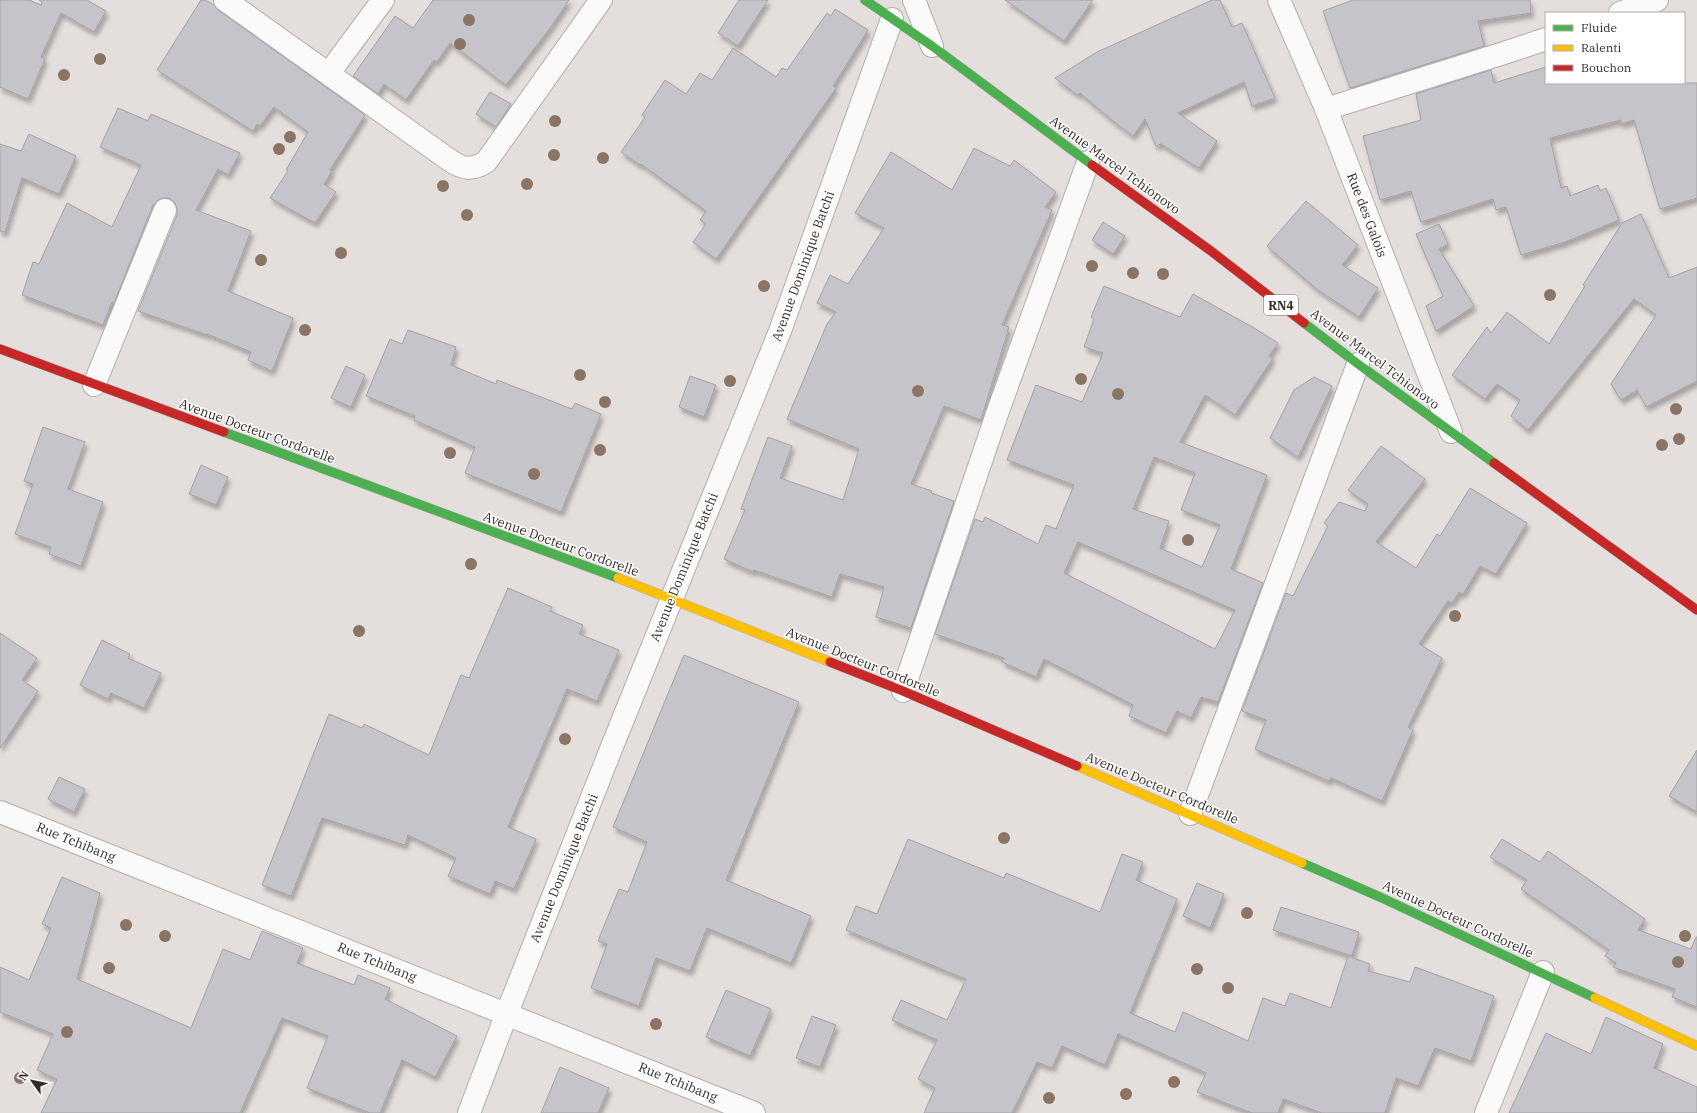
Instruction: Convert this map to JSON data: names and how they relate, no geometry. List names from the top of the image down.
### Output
{
  "streets": {
    "main road": ["Avenue Marcel Tchionovo", "RN4", "Avenue Docteur Cordorelle"],
    "street": ["Rue des Galois", "Avenue Dominique Batchi", "Rue Tchibang"]
  },
  "crossings": [
    ["Avenue Marcel Tchionovo", "Rue des Galois"],
    ["Avenue Marcel Tchionovo", "Avenue Dominique Batchi"],
    ["Avenue Dominique Batchi", "Avenue Docteur Cordorelle"],
    ["Avenue Dominique Batchi", "Rue Tchibang"]
  ],
  "legend": ["Fluide", "Ralenti", "Bouchon"],
  "north": "top left"
}
